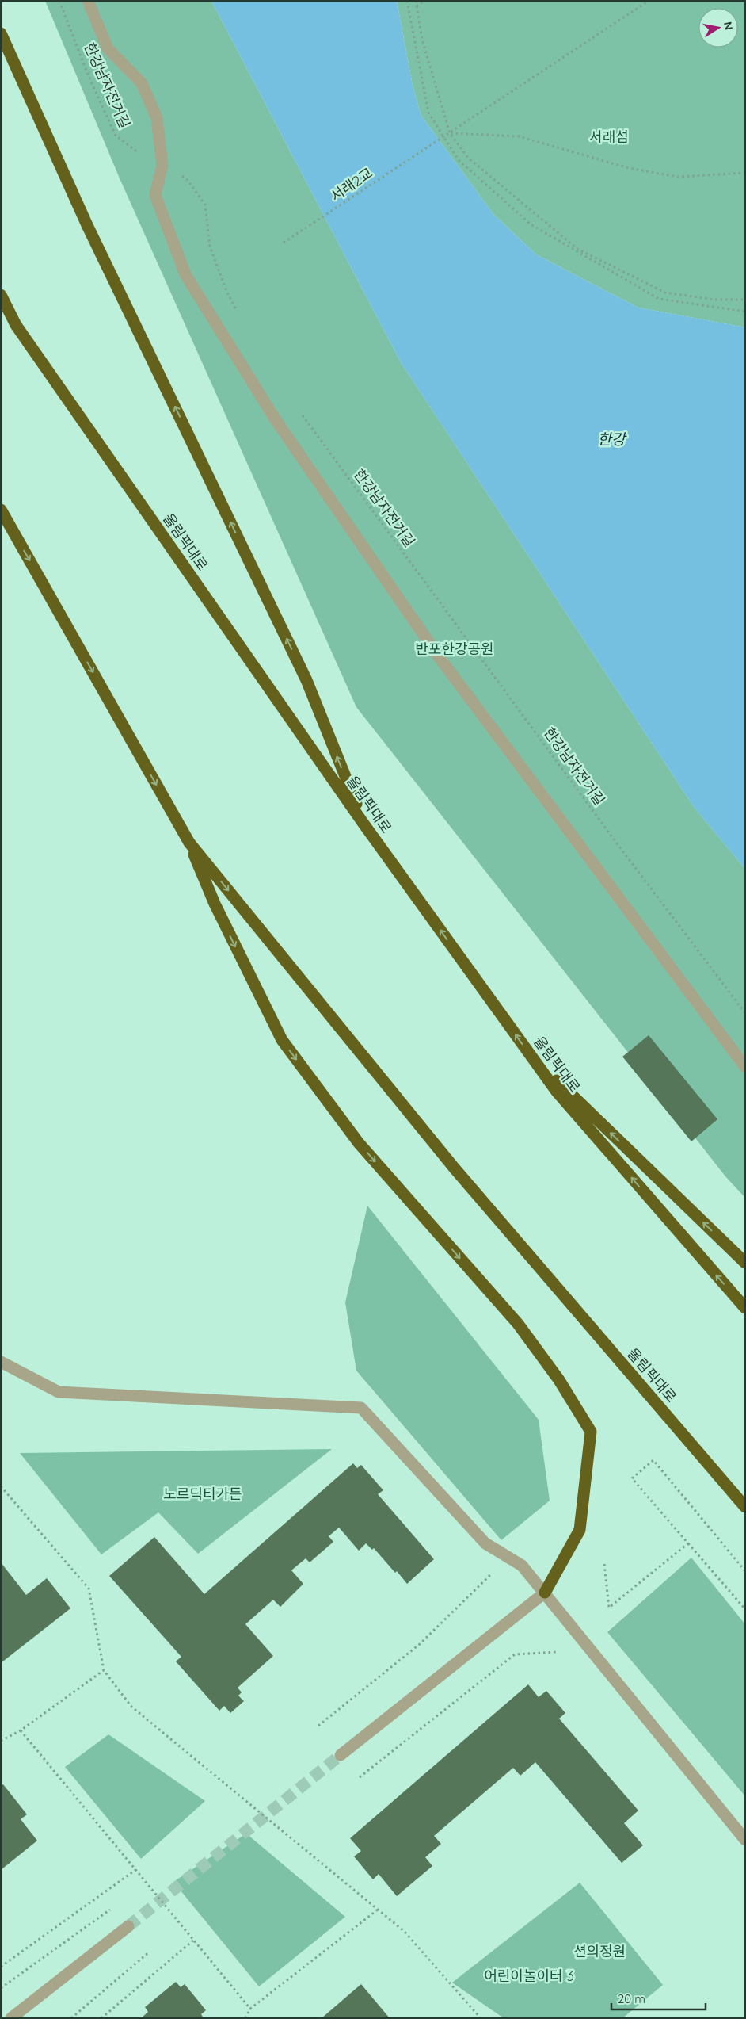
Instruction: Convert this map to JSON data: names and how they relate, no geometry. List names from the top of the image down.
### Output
{
  "streets": {
    "highway": ["올림픽대로"],
    "path": ["한강남자전거길", "서래2교"]
  },
  "water": ["한강"],
  "parks": [
    "서래섬",
    "반포한강공원",
    "노르딕티가든",
    "션의정원",
    "어린이놀이터 3"
  ],
  "scale_bar": "20 m",
  "north": "right"
}
